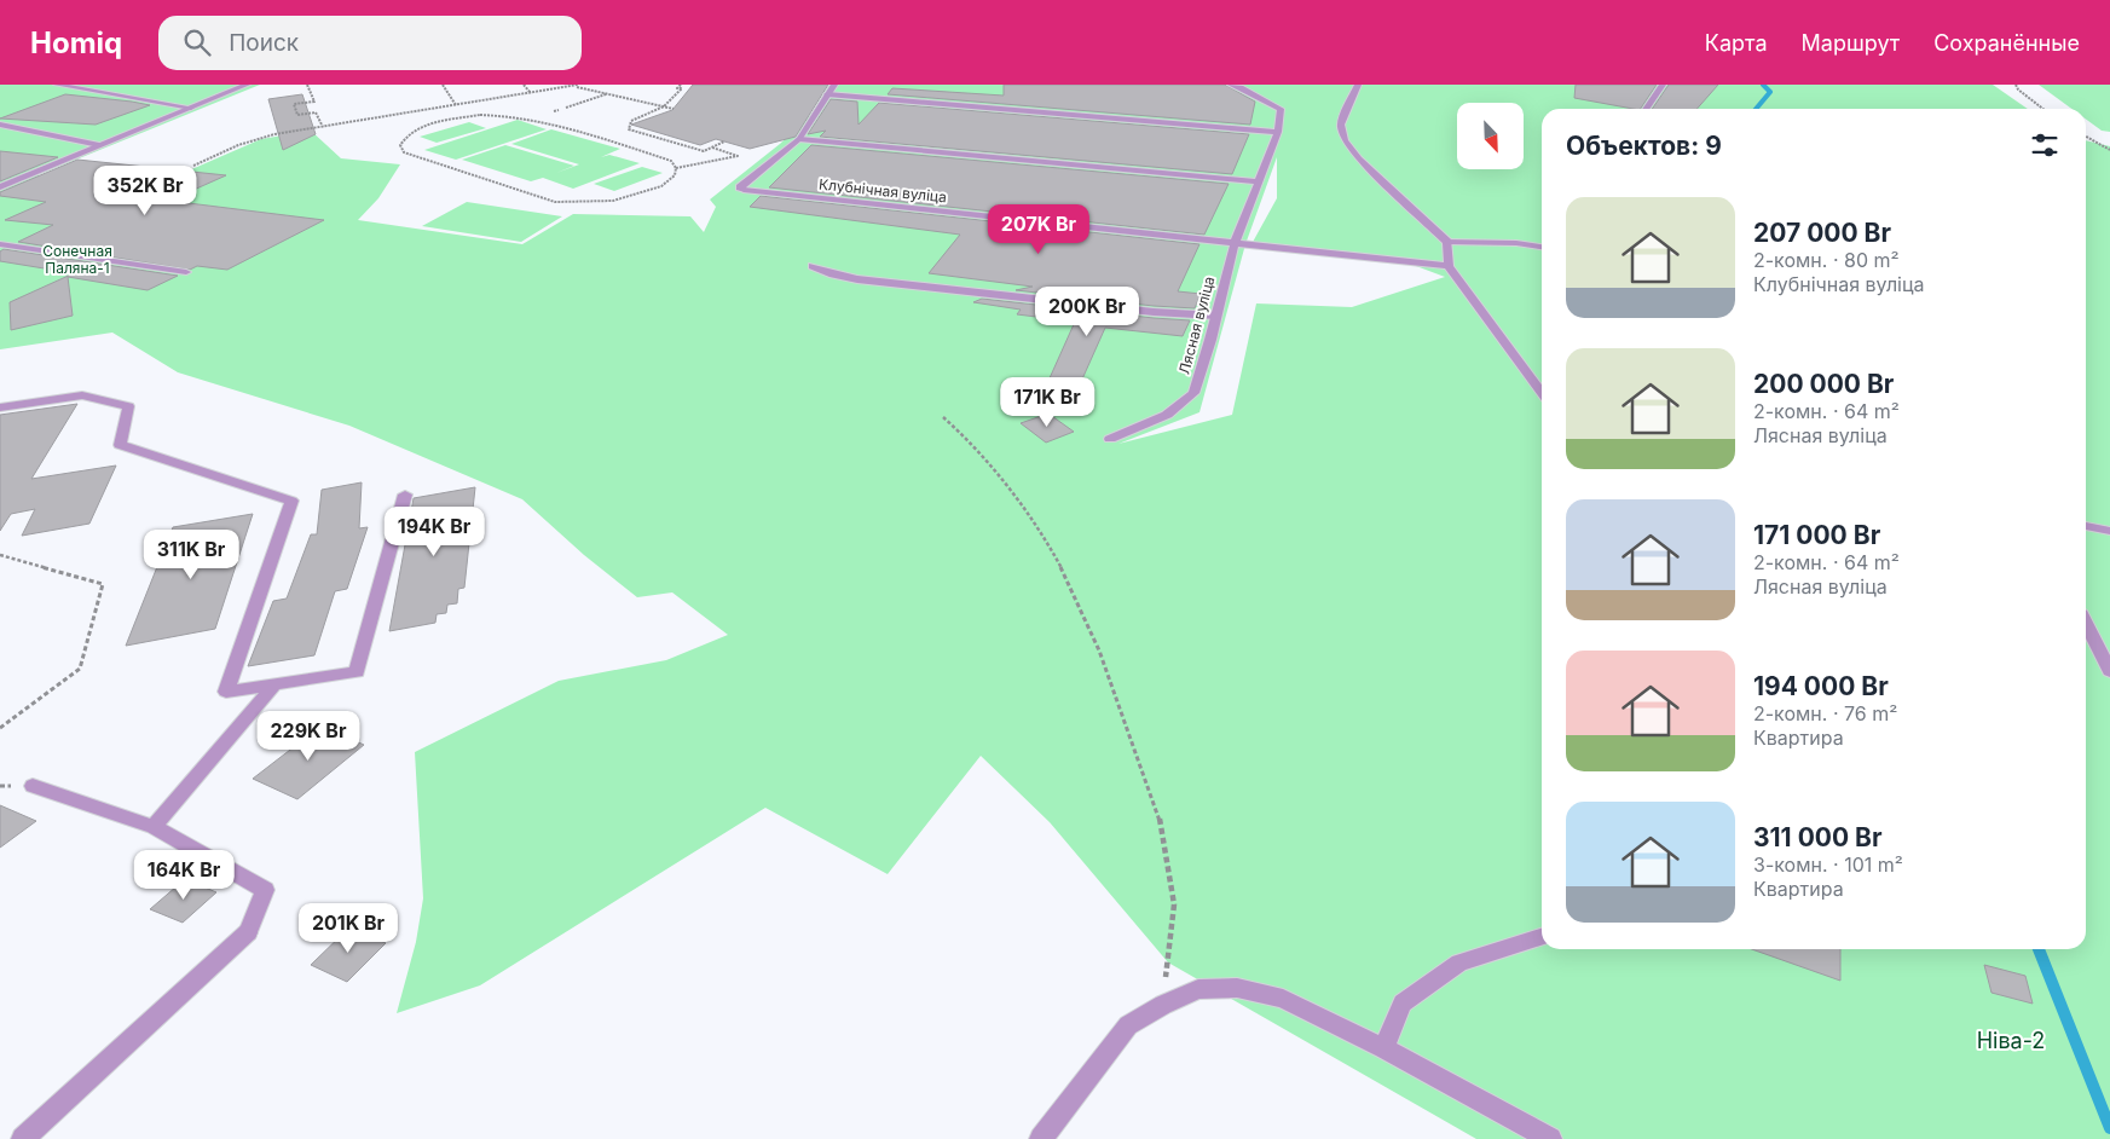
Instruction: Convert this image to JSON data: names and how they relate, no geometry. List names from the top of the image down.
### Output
{
  "streets": {
    "street": ["Клубнічная вуліца", "Лясная вуліца"]
  },
  "crossings": [
    ["Клубнічная вуліца", "Лясная вуліца"]
  ],
  "parks": ["Сонечная Паляна-1", "Ніва-2"],
  "north": "bottom right",
  "page": {
    "header": "Homiq",
    "search": "Поиск",
    "nav": ["Карта", "Маршрут", "Сохранённые"],
    "heading": "Объектов: 9",
    "price": [
      "352K Br",
      "207K Br",
      "200K Br",
      "171K Br",
      "194K Br",
      "311K Br",
      "229K Br",
      "164K Br",
      "201K Br"
    ],
    "list": [
      {
        "name": "207 000 Br",
        "note": "2-комн. · 80 m² · Клубнічная вуліца"
      },
      {
        "name": "200 000 Br",
        "note": "2-комн. · 64 m² · Лясная вуліца"
      },
      {
        "name": "171 000 Br",
        "note": "2-комн. · 64 m² · Лясная вуліца"
      },
      {
        "name": "194 000 Br",
        "note": "2-комн. · 76 m² · Квартира"
      },
      {
        "name": "311 000 Br",
        "note": "3-комн. · 101 m² · Квартира"
      }
    ]
  }
}
